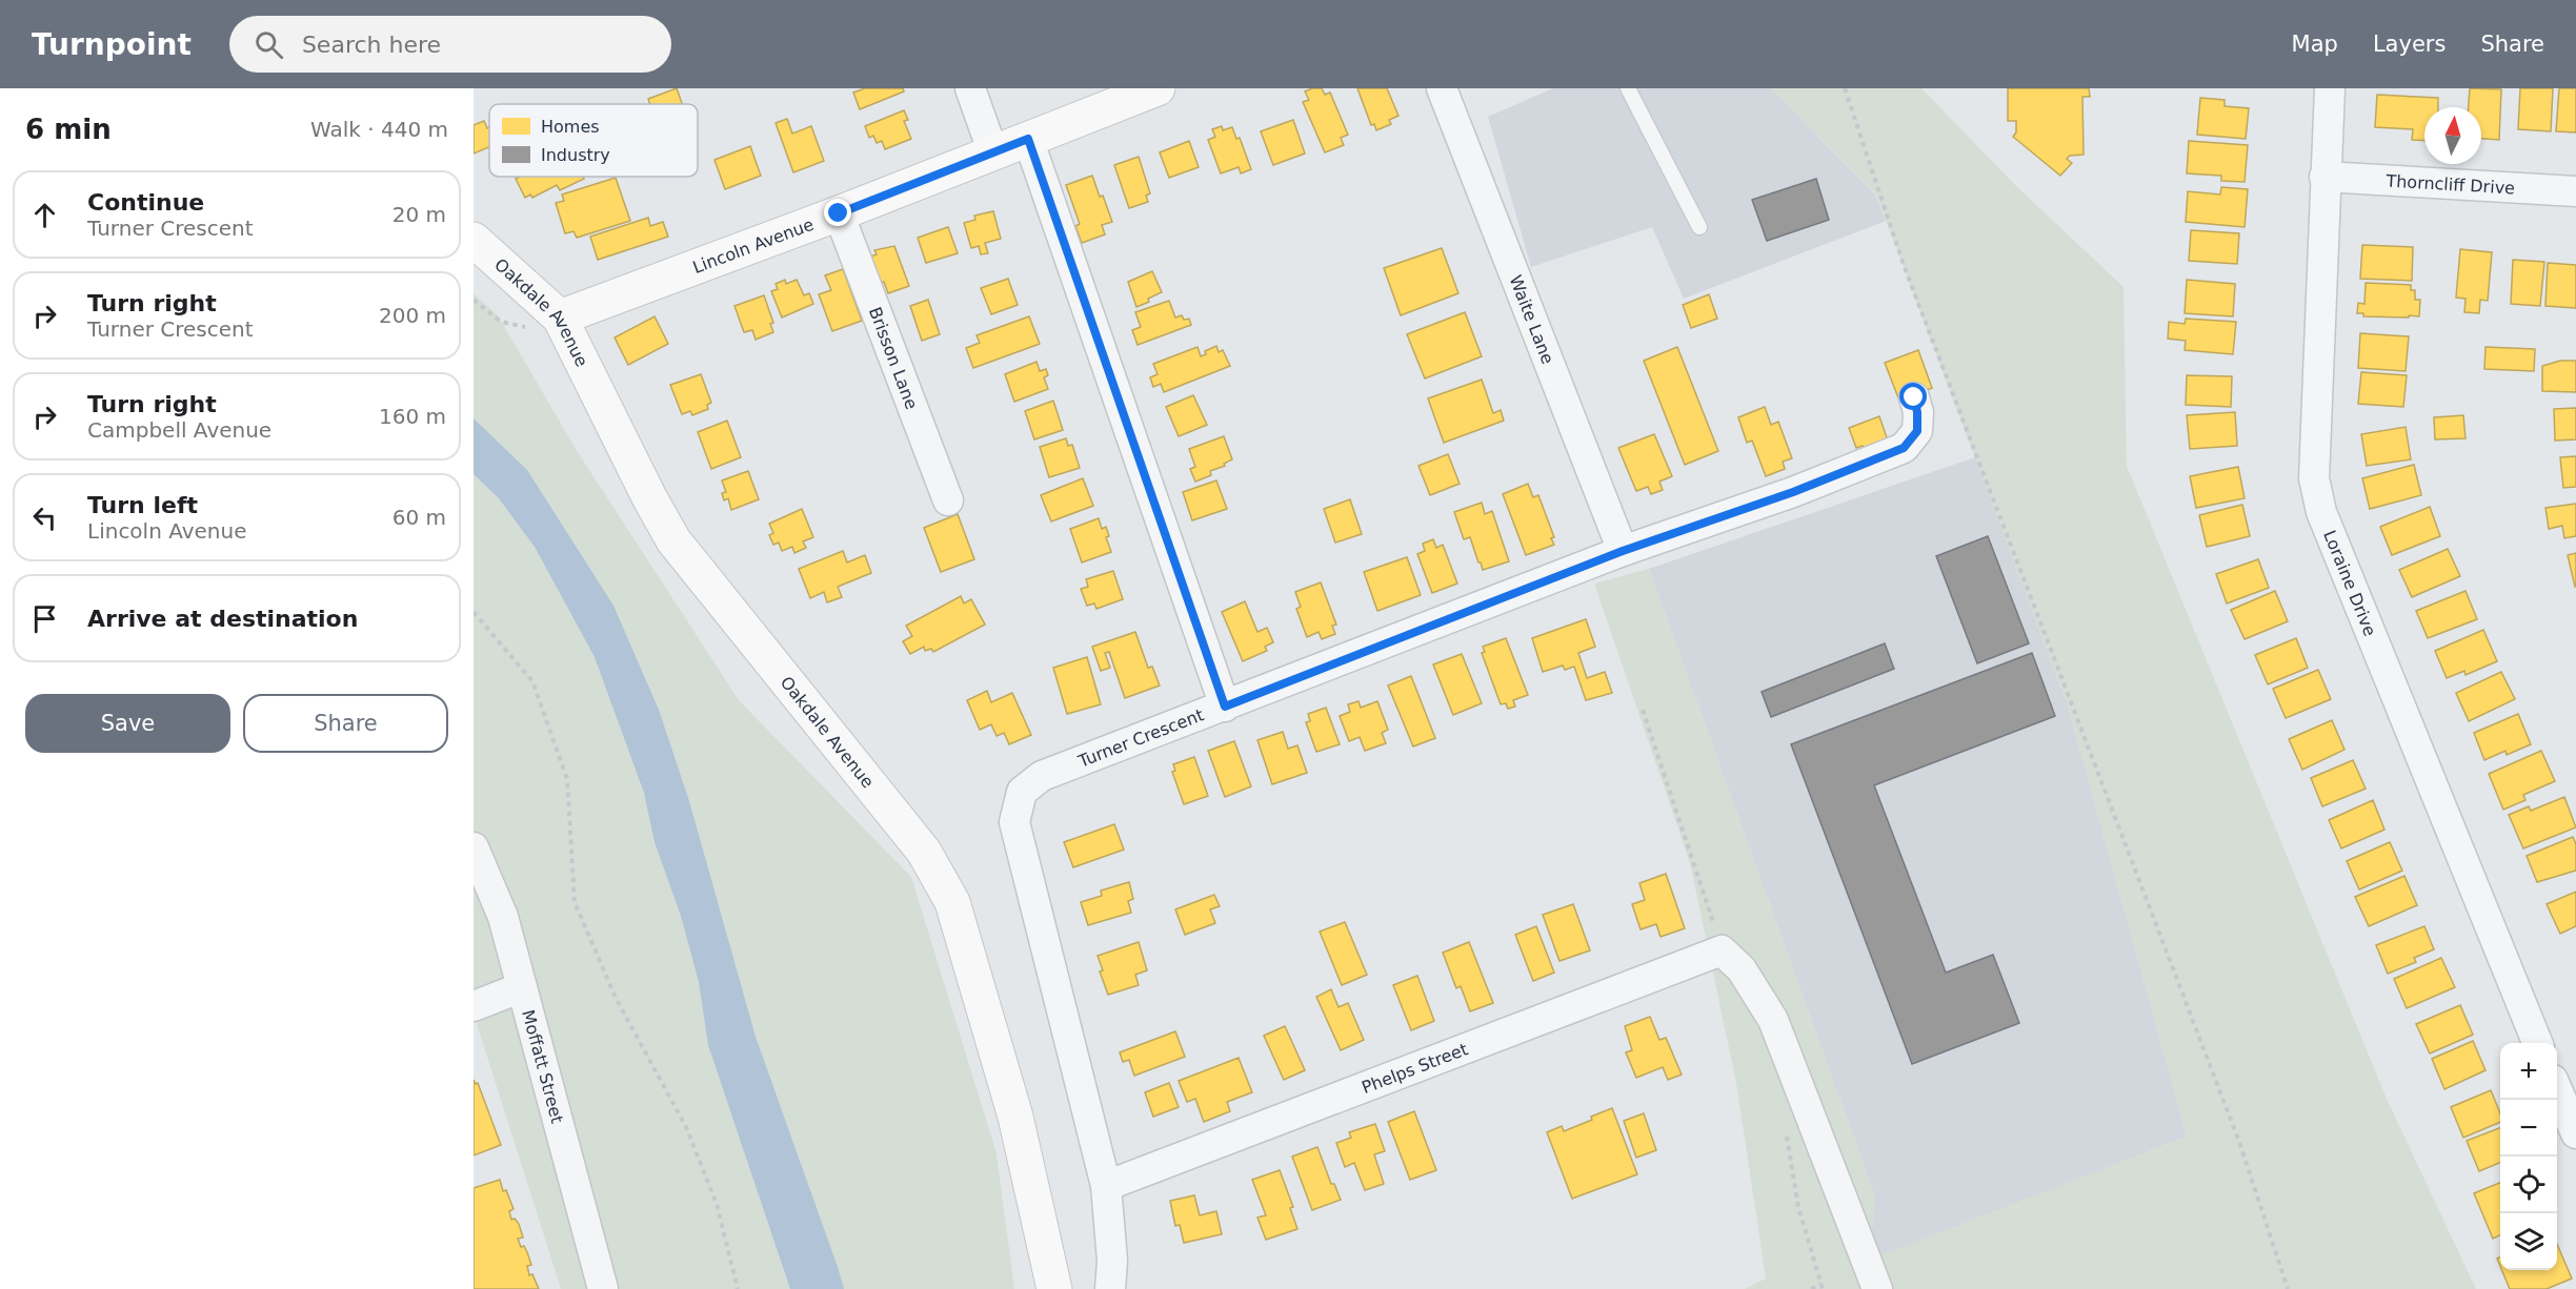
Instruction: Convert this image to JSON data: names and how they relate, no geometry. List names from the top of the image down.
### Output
{
  "streets": {
    "street": [
      "Thorncliff Drive",
      "Lincoln Avenue",
      "Oakdale Avenue",
      "Waite Lane",
      "Brisson Lane",
      "Loraine Drive",
      "Turner Crescent",
      "Moffatt Street",
      "Phelps Street"
    ]
  },
  "crossings": [
    ["Thorncliff Drive", "Loraine Drive"],
    ["Lincoln Avenue", "Oakdale Avenue"],
    ["Lincoln Avenue", "Brisson Lane"],
    ["Waite Lane", "Turner Crescent"],
    ["Turner Crescent", "Phelps Street"]
  ],
  "legend": ["Homes", "Industry"],
  "north": "top",
  "page": {
    "header": "Turnpoint",
    "search": "Search here",
    "nav": ["Map", "Layers", "Share"],
    "heading": ["6 min", "Walk · 440 m"],
    "list": [
      ["Continue", "Turner Crescent", "20 m"],
      ["Turn right", "Turner Crescent", "200 m"],
      ["Turn right", "Campbell Avenue", "160 m"],
      ["Turn left", "Lincoln Avenue", "60 m"],
      "Arrive at destination"
    ],
    "buttons": ["Save", "Share"],
    "map_buttons": ["+", "−"]
  }
}
